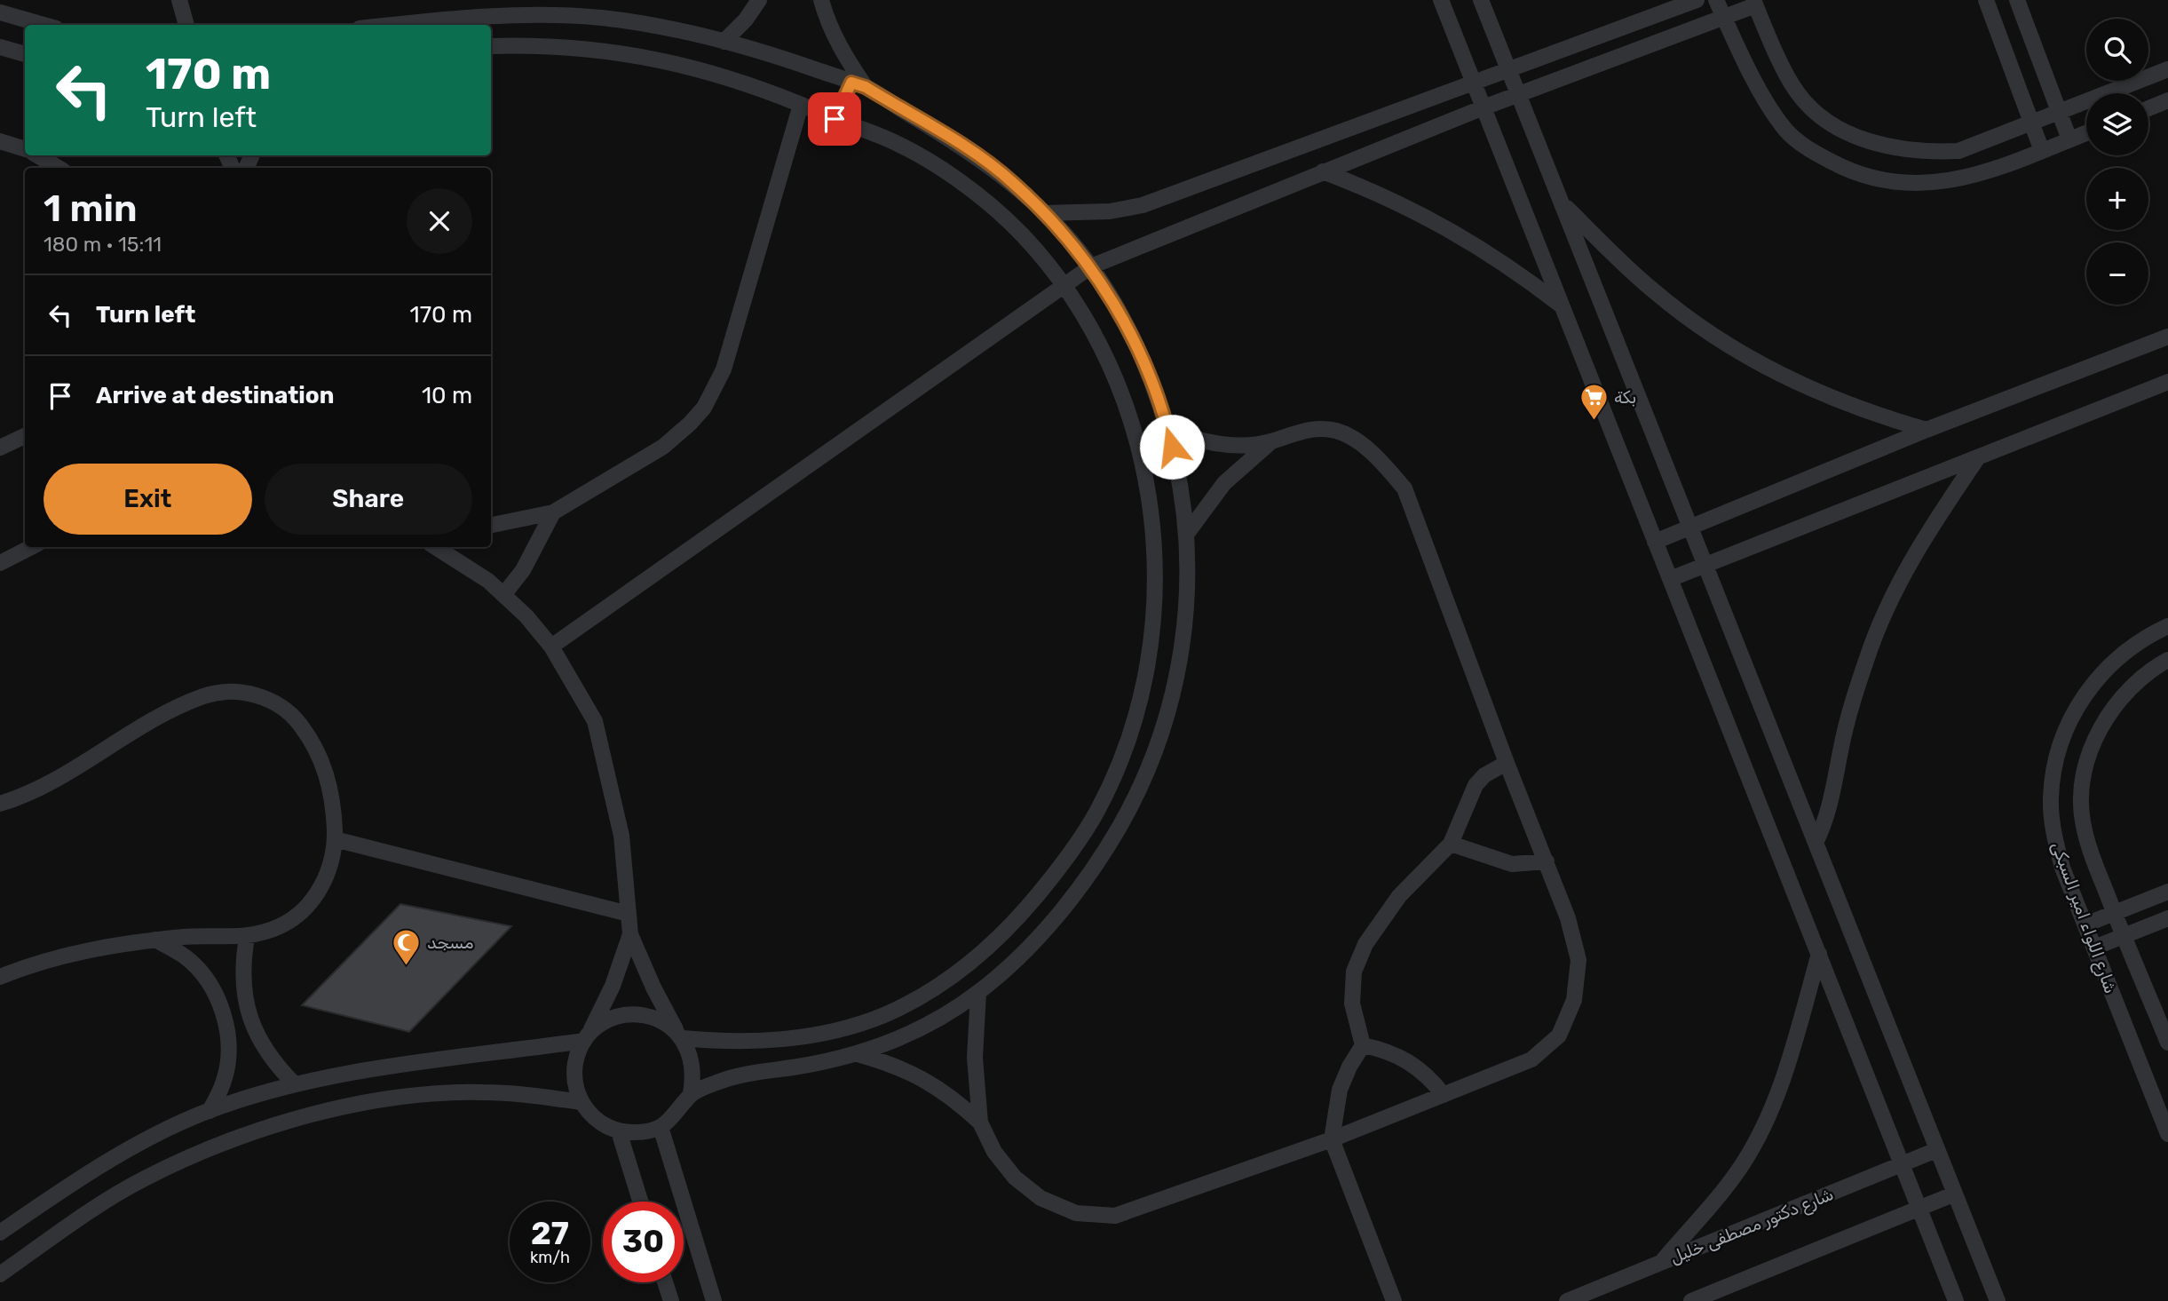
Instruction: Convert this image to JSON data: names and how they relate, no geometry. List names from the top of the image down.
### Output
{
  "streets": {
    "street": ["شارع اللواء امير السبكى", "شارع دكتور مصطفى خليل"]
  },
  "places": {
    "supermarket": ["بكة"],
    "mosque": ["مسجد"]
  },
  "page": {
    "map_buttons": ["+", "−"],
    "turn": ["170 m", "Turn left"],
    "heading": ["1 min", "180 m · 15:11"],
    "list": [
      {
        "name": "Turn left",
        "value": "170 m"
      },
      {
        "name": "Arrive at destination",
        "value": "10 m"
      }
    ],
    "buttons": ["Exit", "Share"],
    "speed": "27 km/h",
    "limit": "30"
  }
}
